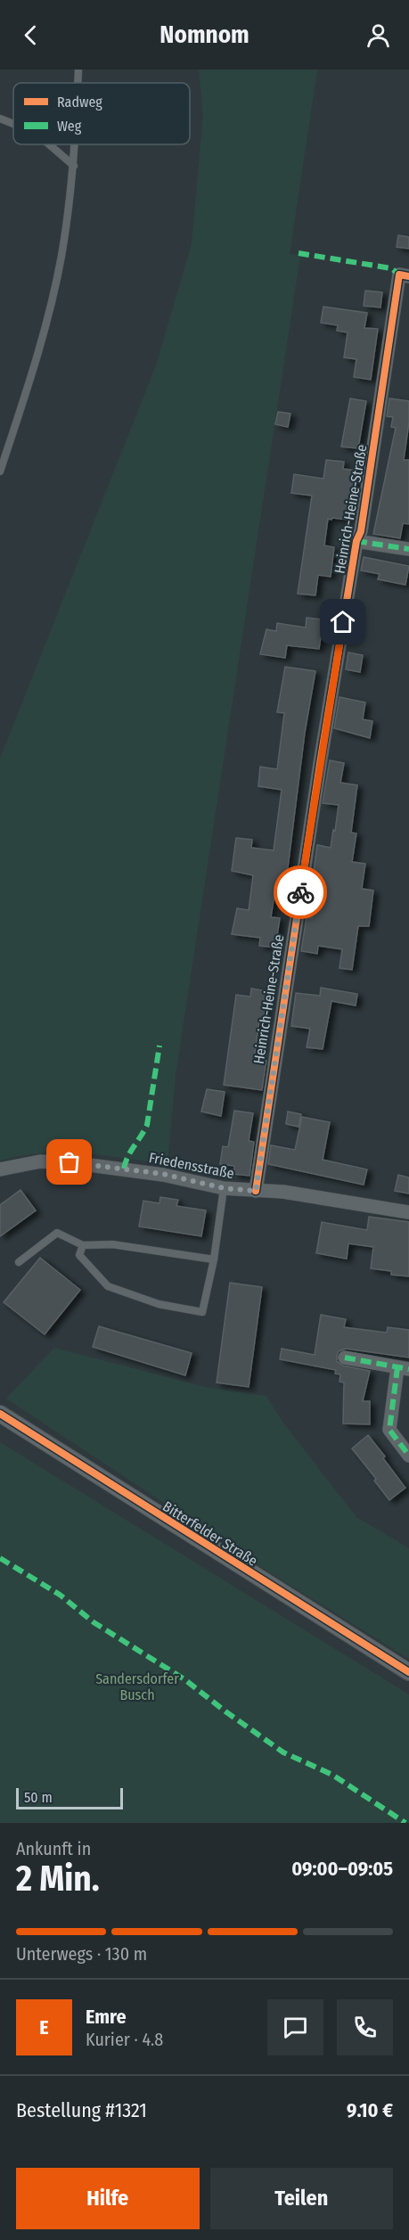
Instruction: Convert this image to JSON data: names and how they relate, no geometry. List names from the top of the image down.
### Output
{
  "streets": {
    "street": ["Heinrich-Heine-Straße", "Friedensstraße", "Bitterfelder Straße"]
  },
  "crossings": [
    ["Heinrich-Heine-Straße", "Friedensstraße"]
  ],
  "parks": ["Sandersdorfer Busch"],
  "legend": ["Radweg", "Weg"],
  "scale_bar": "50 m",
  "page": {
    "header": "Nomnom",
    "scale": "50 m",
    "heading": ["2 Min.", "Ankunft in", "09:00–09:05"],
    "panel": [
      "Emre",
      "Kurier · 4.8",
      "Bestellung #1321",
      "9.10 €"
    ],
    "bar": "Unterwegs · 130 m",
    "round": "E",
    "buttons": ["Hilfe", "Teilen"]
  }
}
